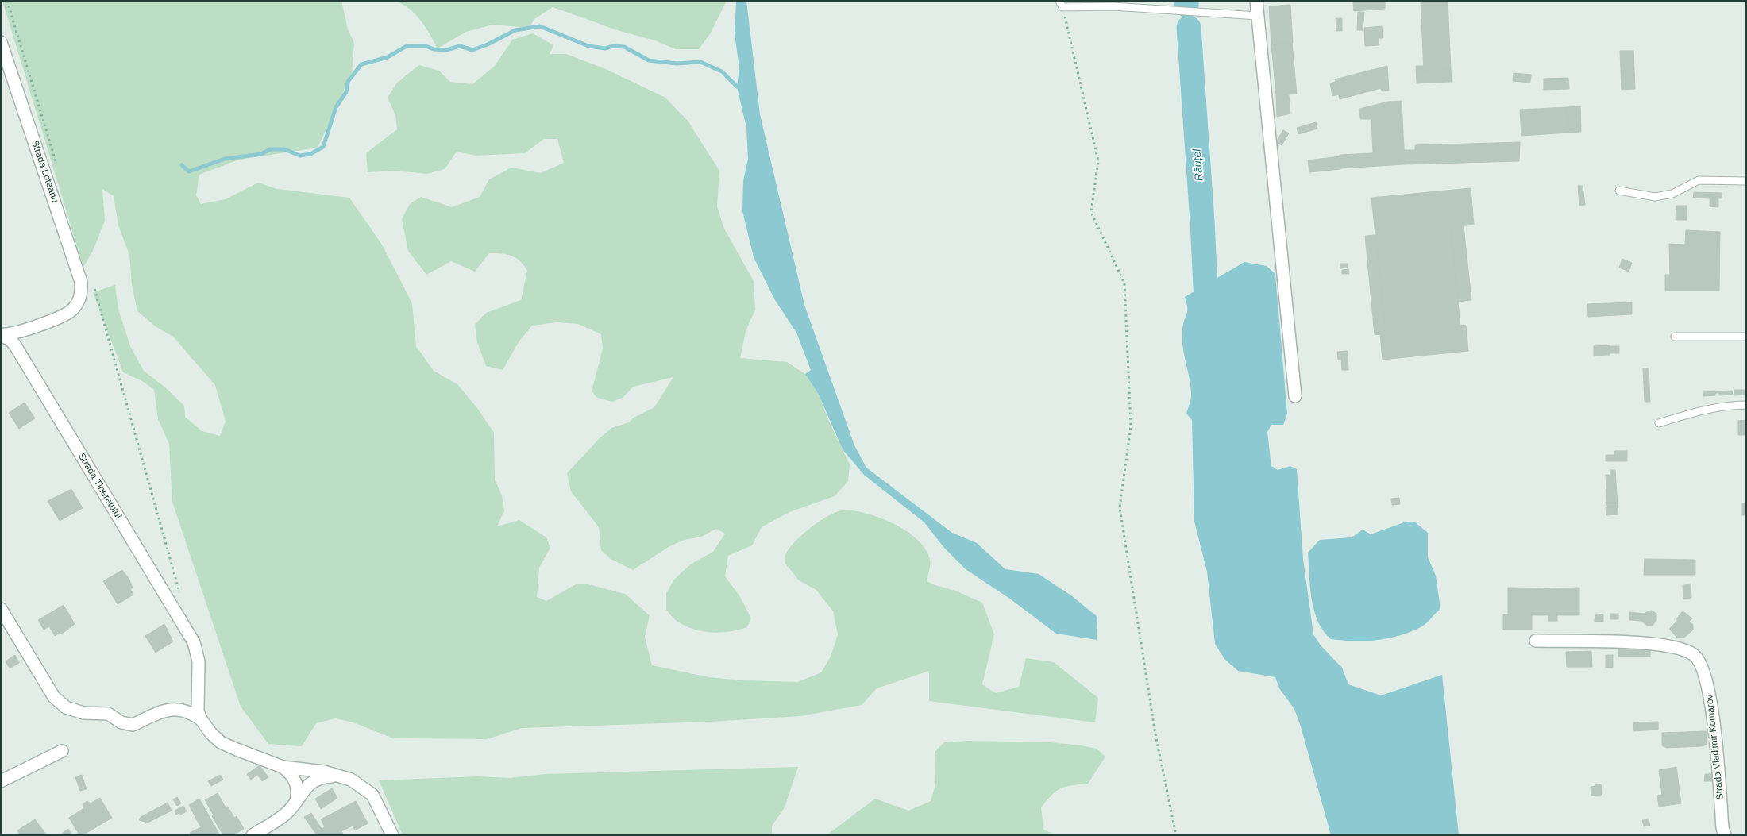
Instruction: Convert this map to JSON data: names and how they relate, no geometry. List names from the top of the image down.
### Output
{
  "streets": {
    "street": ["Strada Loteanu", "Strada Tineretului", "Strada Vladimir Komarov"]
  },
  "crossings": [
    ["Strada Loteanu", "Strada Tineretului"]
  ],
  "water": ["Răuțel"]
}
